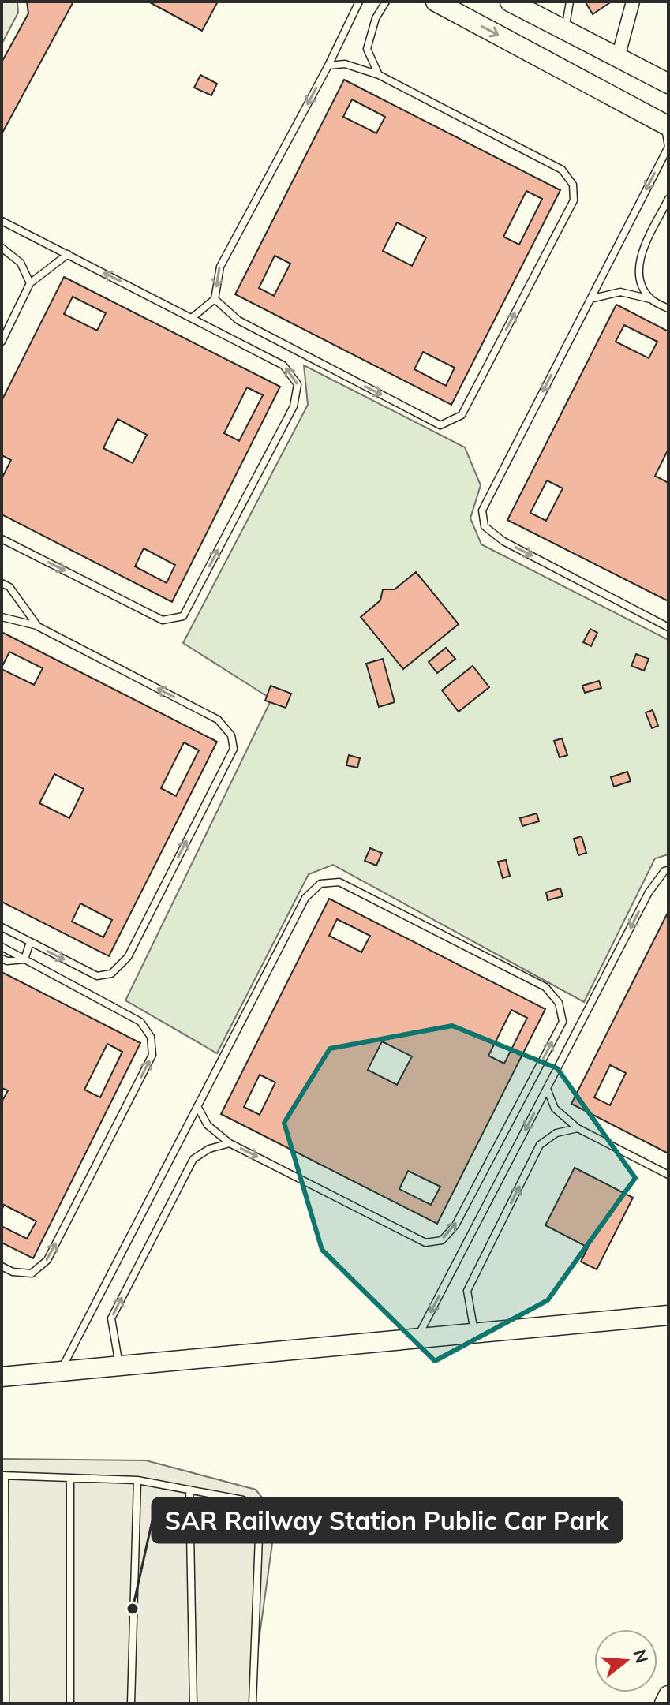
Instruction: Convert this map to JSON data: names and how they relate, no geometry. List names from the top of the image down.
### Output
{
  "places": ["SAR Railway Station Public Car Park"],
  "north": "right"
}
